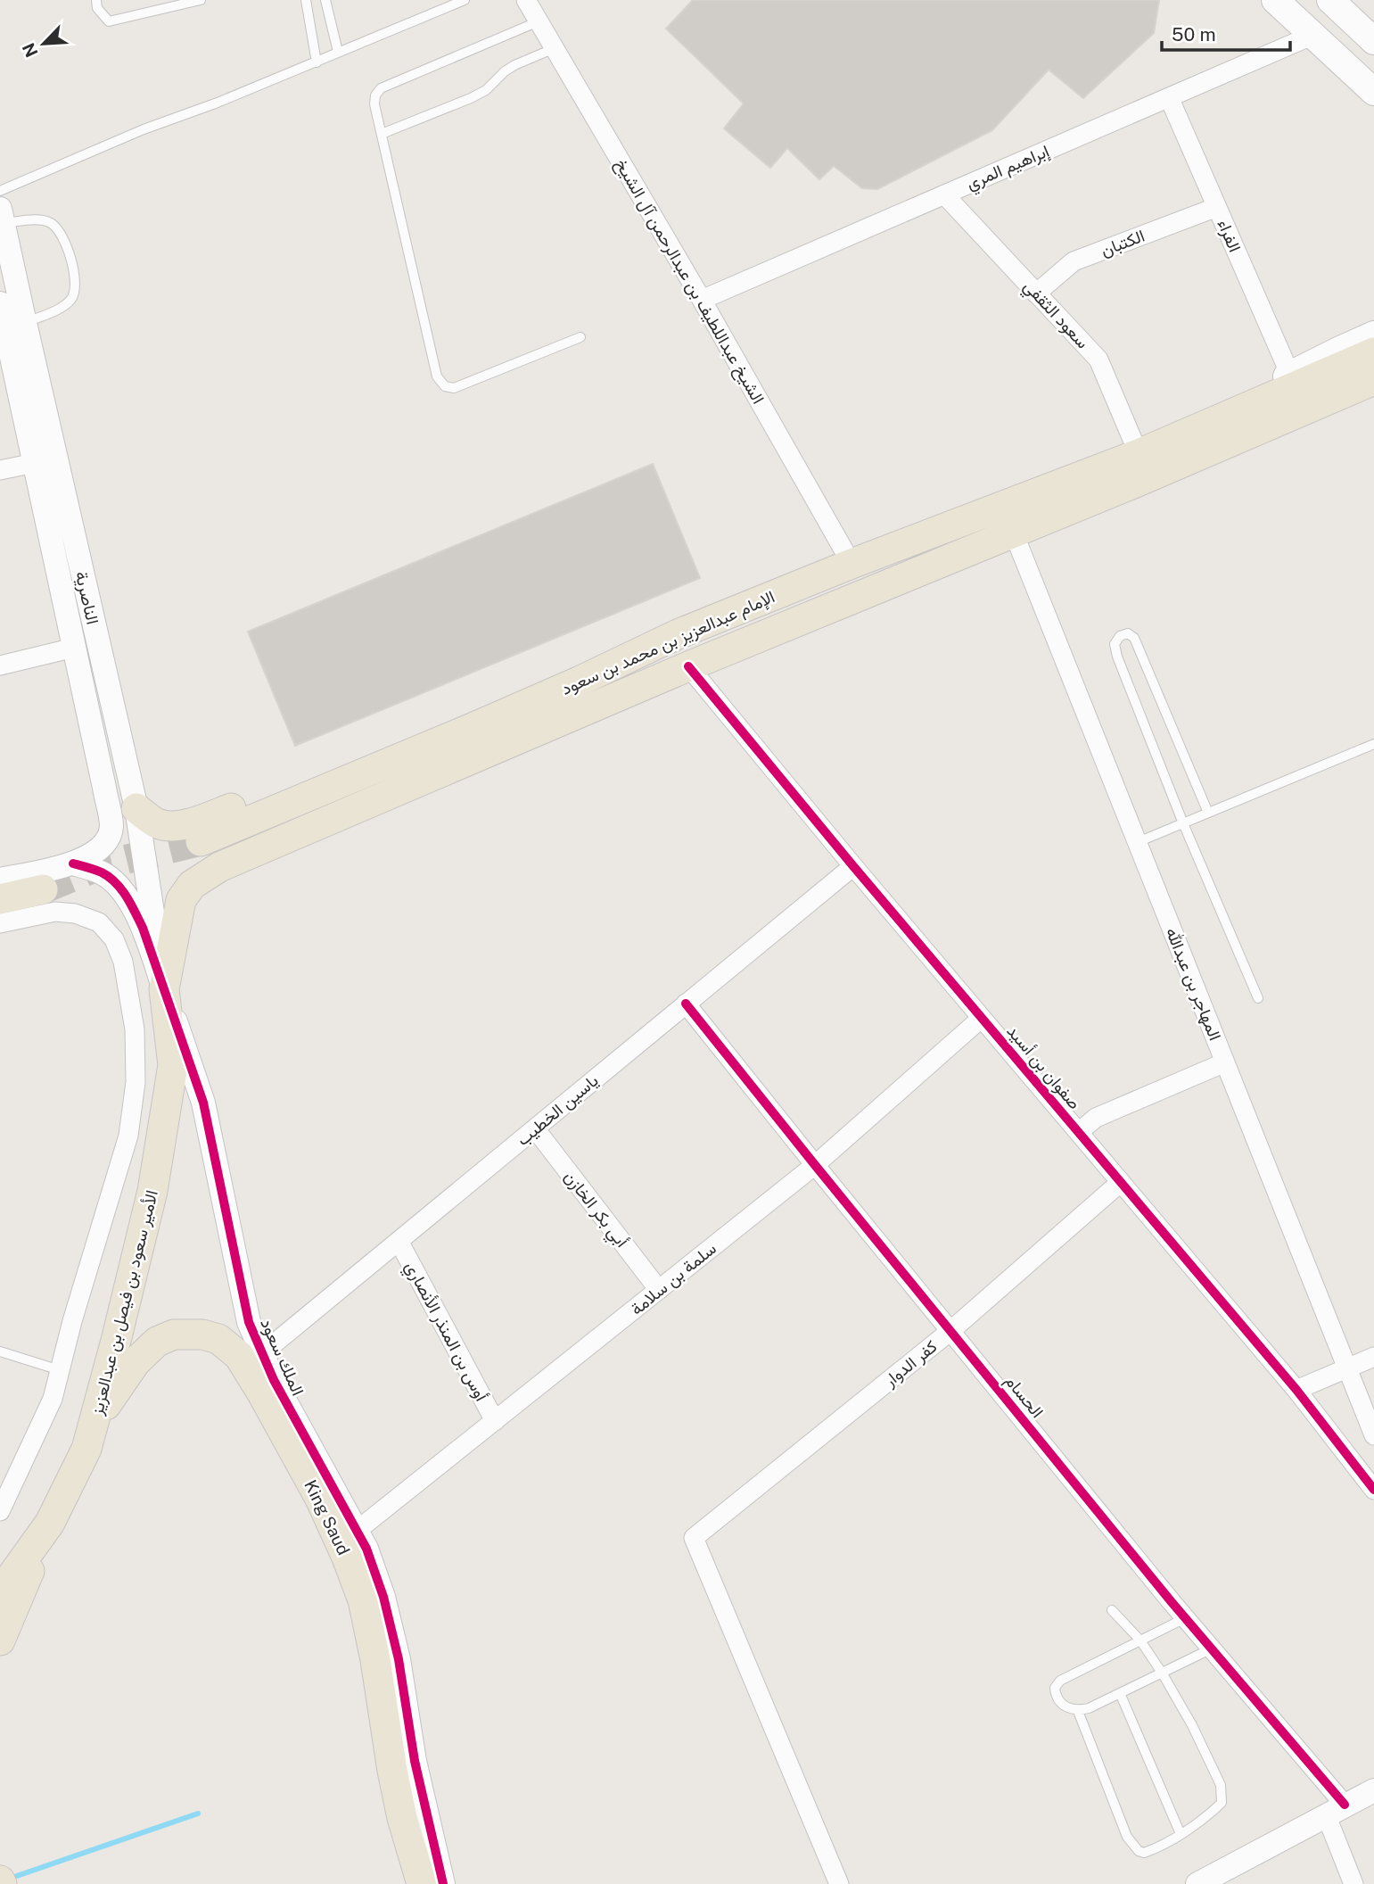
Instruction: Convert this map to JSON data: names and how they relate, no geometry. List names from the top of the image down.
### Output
{
  "streets": {
    "main road": ["الإمام عبدالعزيز بن محمد بن سعود", "الأمير سعود بن فيصل بن عبدالعزيز", "King Saud"],
    "street": [
      "إبراهيم المري",
      "الفراء",
      "الكتبان",
      "الشيخ عبداللطيف بن عبدالرحمن آل الشيخ",
      "سعود الثقفي",
      "الناصرية",
      "المهاجر بن عبدالله",
      "صفوان بن أسيد",
      "ياسين الخطيب",
      "أبي بكر الخازن",
      "سلمة بن سلامة",
      "أوس بن المنذر الأنصاري",
      "الملك سعود",
      "كفر الدوار",
      "الحسام"
    ]
  },
  "crossings": [
    ["إبراهيم المري", "الفراء"],
    ["إبراهيم المري", "الشيخ عبداللطيف بن عبدالرحمن آل الشيخ"],
    ["إبراهيم المري", "سعود الثقفي"],
    ["الفراء", "الكتبان"],
    ["الفراء", "الإمام عبدالعزيز بن محمد بن سعود"],
    ["الكتبان", "سعود الثقفي"],
    ["الشيخ عبداللطيف بن عبدالرحمن آل الشيخ", "الإمام عبدالعزيز بن محمد بن سعود"],
    ["سعود الثقفي", "الإمام عبدالعزيز بن محمد بن سعود"],
    ["الناصرية", "الإمام عبدالعزيز بن محمد بن سعود"],
    ["الناصرية", "الأمير سعود بن فيصل بن عبدالعزيز"],
    ["الناصرية", "الملك سعود"],
    ["الإمام عبدالعزيز بن محمد بن سعود", "المهاجر بن عبدالله"],
    ["الإمام عبدالعزيز بن محمد بن سعود", "صفوان بن أسيد"],
    ["الإمام عبدالعزيز بن محمد بن سعود", "الأمير سعود بن فيصل بن عبدالعزيز"],
    ["الإمام عبدالعزيز بن محمد بن سعود", "الملك سعود"],
    ["صفوان بن أسيد", "ياسين الخطيب"],
    ["صفوان بن أسيد", "سلمة بن سلامة"],
    ["صفوان بن أسيد", "كفر الدوار"],
    ["ياسين الخطيب", "أبي بكر الخازن"],
    ["ياسين الخطيب", "أوس بن المنذر الأنصاري"],
    ["ياسين الخطيب", "الملك سعود"],
    ["ياسين الخطيب", "الحسام"],
    ["أبي بكر الخازن", "سلمة بن سلامة"],
    ["سلمة بن سلامة", "أوس بن المنذر الأنصاري"],
    ["سلمة بن سلامة", "الملك سعود"],
    ["سلمة بن سلامة", "الحسام"],
    ["الأمير سعود بن فيصل بن عبدالعزيز", "الملك سعود"],
    ["الأمير سعود بن فيصل بن عبدالعزيز", "King Saud"],
    ["الملك سعود", "King Saud"],
    ["كفر الدوار", "الحسام"]
  ],
  "scale_bar": "50 m",
  "north": "bottom left"
}
